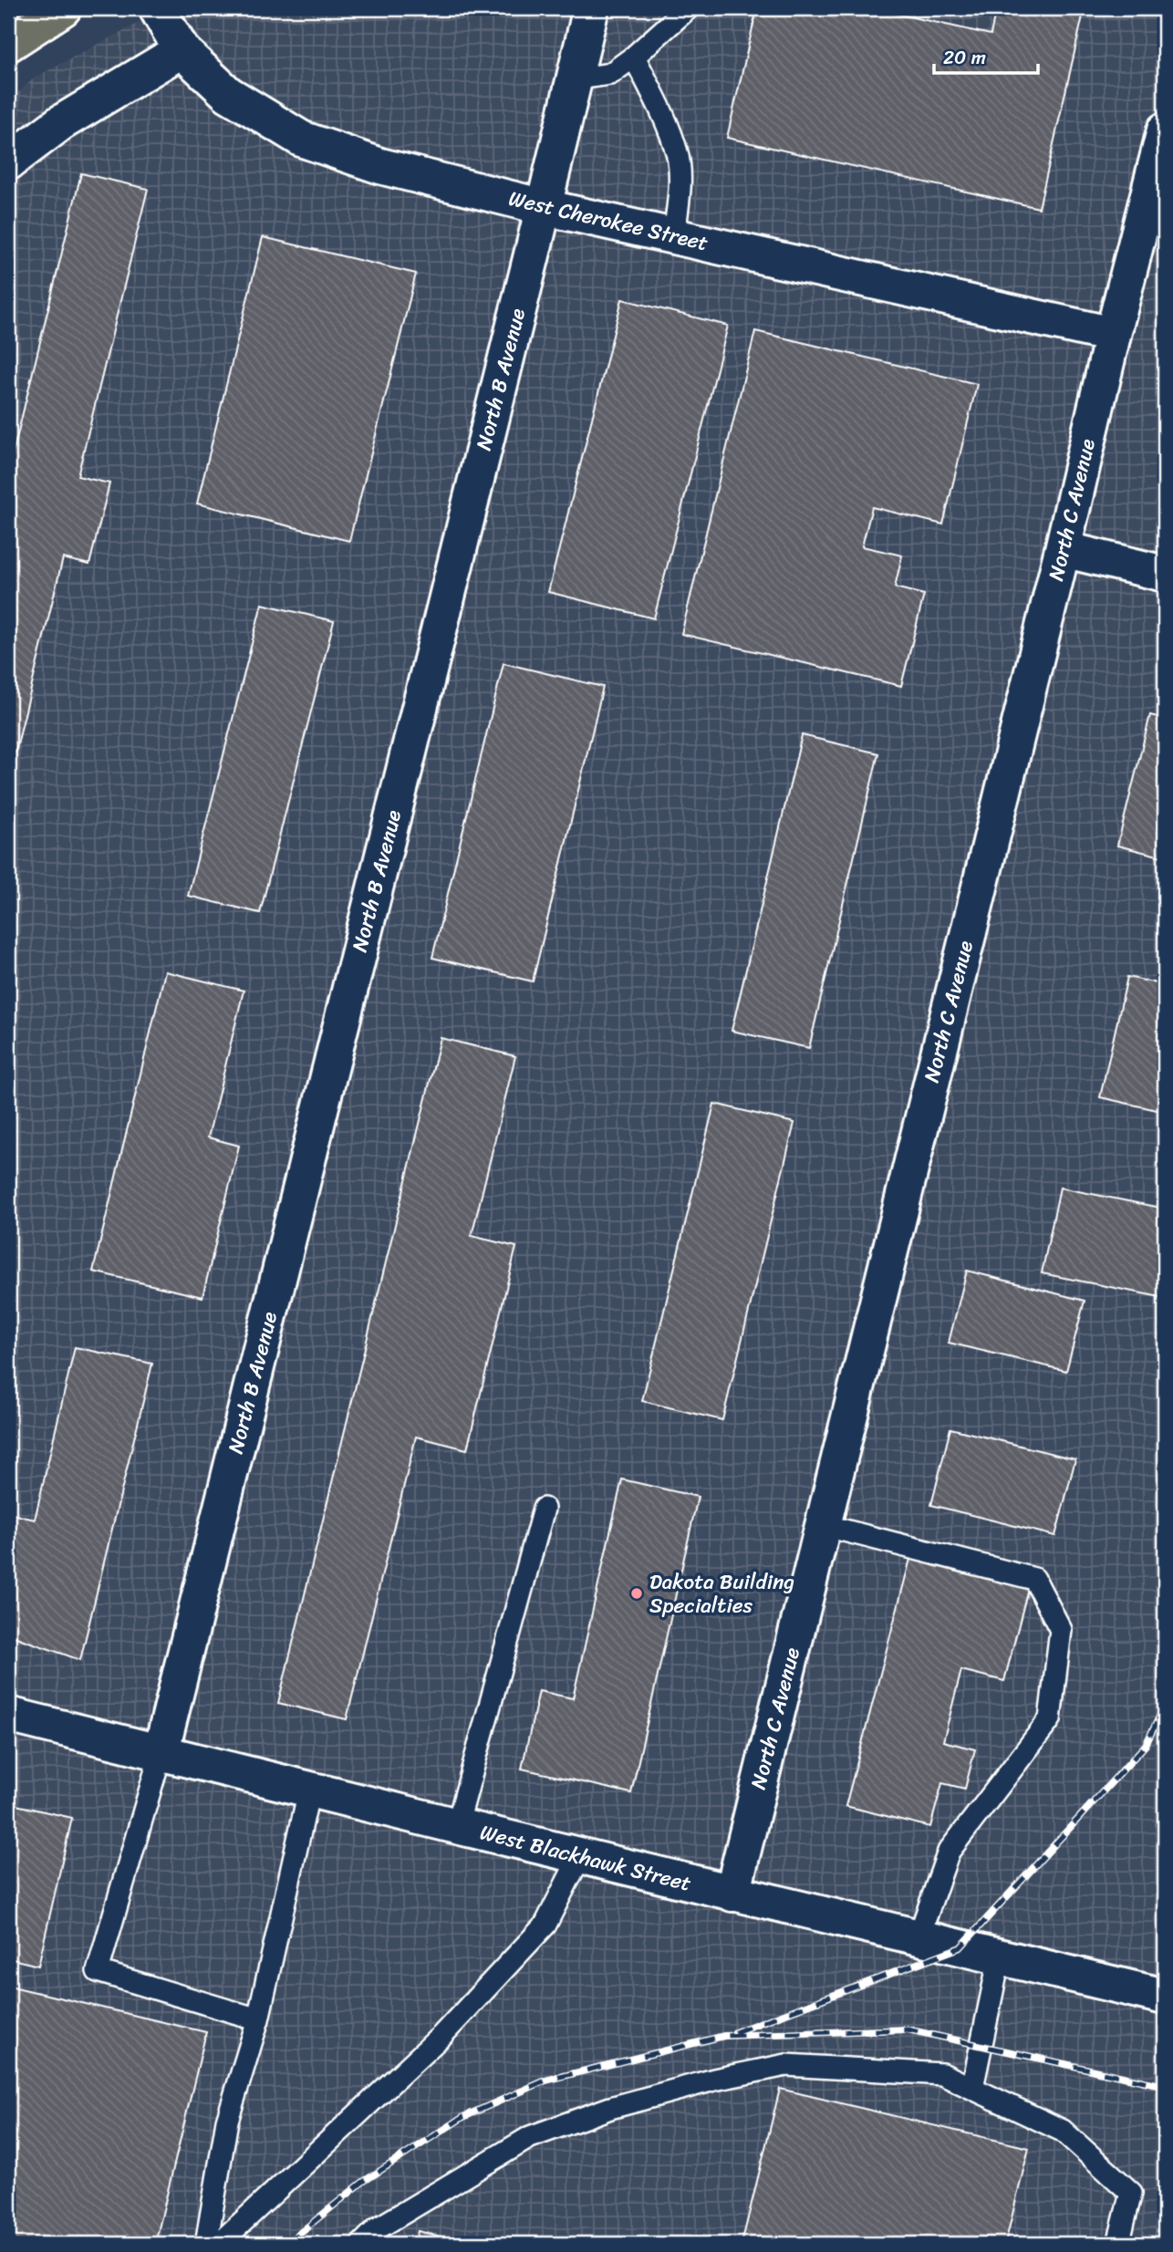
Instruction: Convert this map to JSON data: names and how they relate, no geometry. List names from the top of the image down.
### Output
{
  "streets": {
    "street": [
      "West Cherokee Street",
      "North B Avenue",
      "North C Avenue",
      "West Blackhawk Street"
    ]
  },
  "crossings": [
    ["West Cherokee Street", "North B Avenue"],
    ["West Cherokee Street", "North C Avenue"],
    ["North B Avenue", "West Blackhawk Street"],
    ["North C Avenue", "West Blackhawk Street"]
  ],
  "places": ["Dakota Building Specialties"],
  "scale_bar": "20 m"
}
